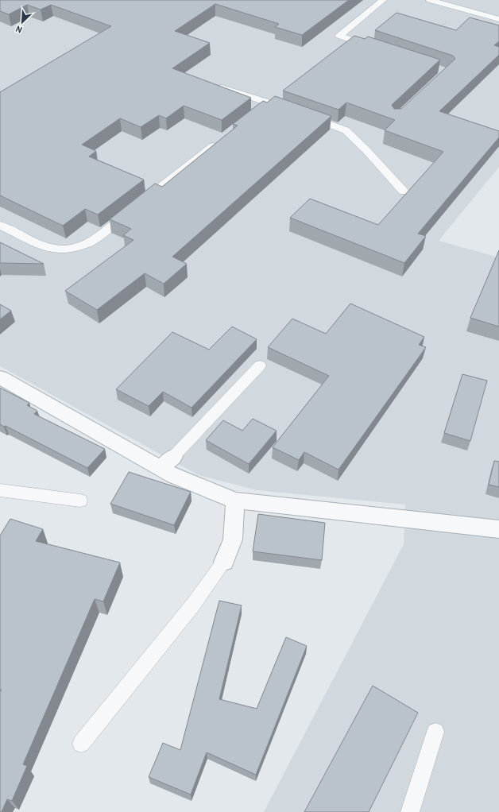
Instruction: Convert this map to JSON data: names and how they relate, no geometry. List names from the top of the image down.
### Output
{
  "north": "bottom left"
}
